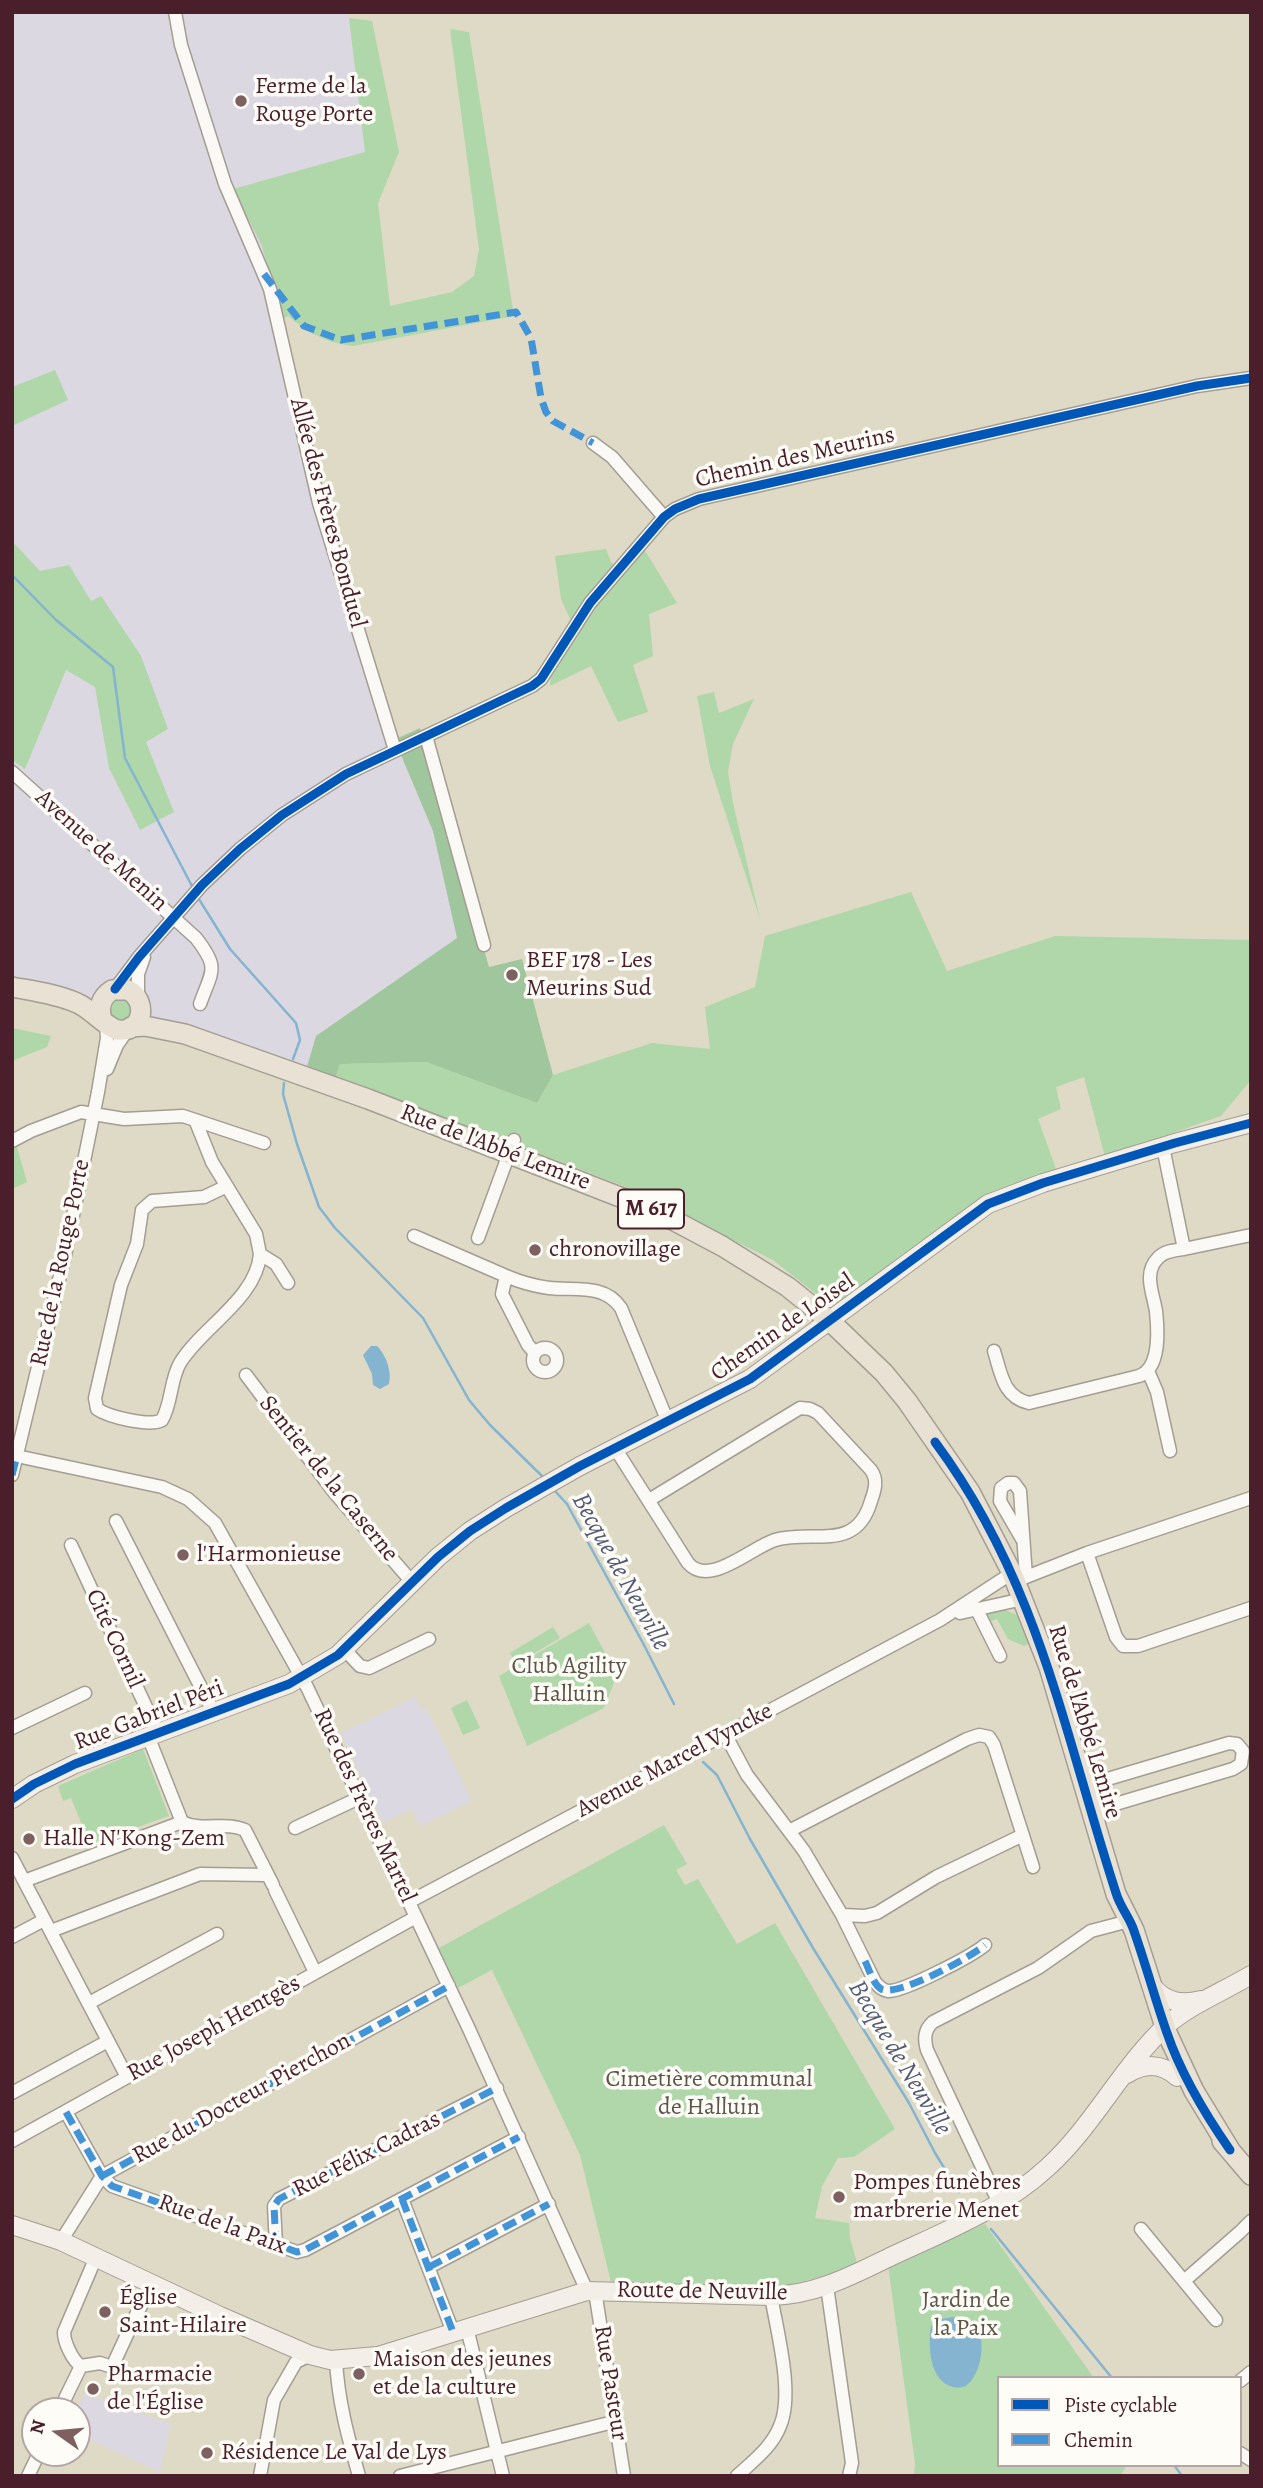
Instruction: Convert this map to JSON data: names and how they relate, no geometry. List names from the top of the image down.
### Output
{
  "streets": {
    "main road": ["Rue de l'Abbé Lemire", "M 617"],
    "street": [
      "Chemin des Meurins",
      "Allée des Frères Bonduel",
      "Avenue de Menin",
      "Rue de la Rouge Porte",
      "Chemin de Loisel",
      "Sentier de la Caserne",
      "Cité Cornil",
      "Rue Gabriel Péri",
      "Avenue Marcel Vyncke",
      "Rue des Frères Martel",
      "Rue Joseph Hentgès",
      "Rue du Docteur Pierchon",
      "Rue Félix Cadras",
      "Rue de la Paix",
      "Route de Neuville",
      "Rue Pasteur"
    ]
  },
  "crossings": [
    ["Chemin des Meurins", "Allée des Frères Bonduel"],
    ["Chemin des Meurins", "Avenue de Menin"],
    ["Chemin des Meurins", "Rue de l'Abbé Lemire"],
    ["Chemin des Meurins", "Rue de la Rouge Porte"],
    ["Rue de l'Abbé Lemire", "M 617"],
    ["Rue de l'Abbé Lemire", "Rue de la Rouge Porte"],
    ["Rue de l'Abbé Lemire", "Chemin de Loisel"],
    ["Rue de l'Abbé Lemire", "Avenue Marcel Vyncke"],
    ["Rue de l'Abbé Lemire", "Route de Neuville"],
    ["M 617", "Route de Neuville"],
    ["Rue de la Rouge Porte", "Rue des Frères Martel"],
    ["Chemin de Loisel", "Sentier de la Caserne"],
    ["Chemin de Loisel", "Rue Gabriel Péri"],
    ["Chemin de Loisel", "Rue des Frères Martel"],
    ["Cité Cornil", "Rue Gabriel Péri"],
    ["Rue Gabriel Péri", "Rue des Frères Martel"],
    ["Avenue Marcel Vyncke", "Rue des Frères Martel"],
    ["Rue des Frères Martel", "Rue Joseph Hentgès"],
    ["Rue des Frères Martel", "Rue du Docteur Pierchon"],
    ["Rue des Frères Martel", "Rue Félix Cadras"],
    ["Rue des Frères Martel", "Rue de la Paix"],
    ["Rue des Frères Martel", "Route de Neuville"],
    ["Rue des Frères Martel", "Rue Pasteur"],
    ["Rue du Docteur Pierchon", "Rue de la Paix"],
    ["Rue du Docteur Pierchon", "Route de Neuville"],
    ["Rue Félix Cadras", "Rue de la Paix"],
    ["Route de Neuville", "Rue Pasteur"]
  ],
  "water": ["Becque de Neuville"],
  "parks": ["Club Agility Halluin", "Cimetière communal de Halluin", "Jardin de la Paix"],
  "places": [
    "Ferme de la Rouge Porte",
    "BEF 178 - Les Meurins Sud",
    "chronovillage",
    "l'Harmonieuse",
    "Halle N'Kong-Zem",
    "Pompes funèbres marbrerie Menet",
    "Église Saint-Hilaire",
    "Maison des jeunes et de la culture",
    "Pharmacie de l'Église",
    "Résidence Le Val de Lys"
  ],
  "legend": ["Piste cyclable", "Chemin"],
  "north": "left"
}
